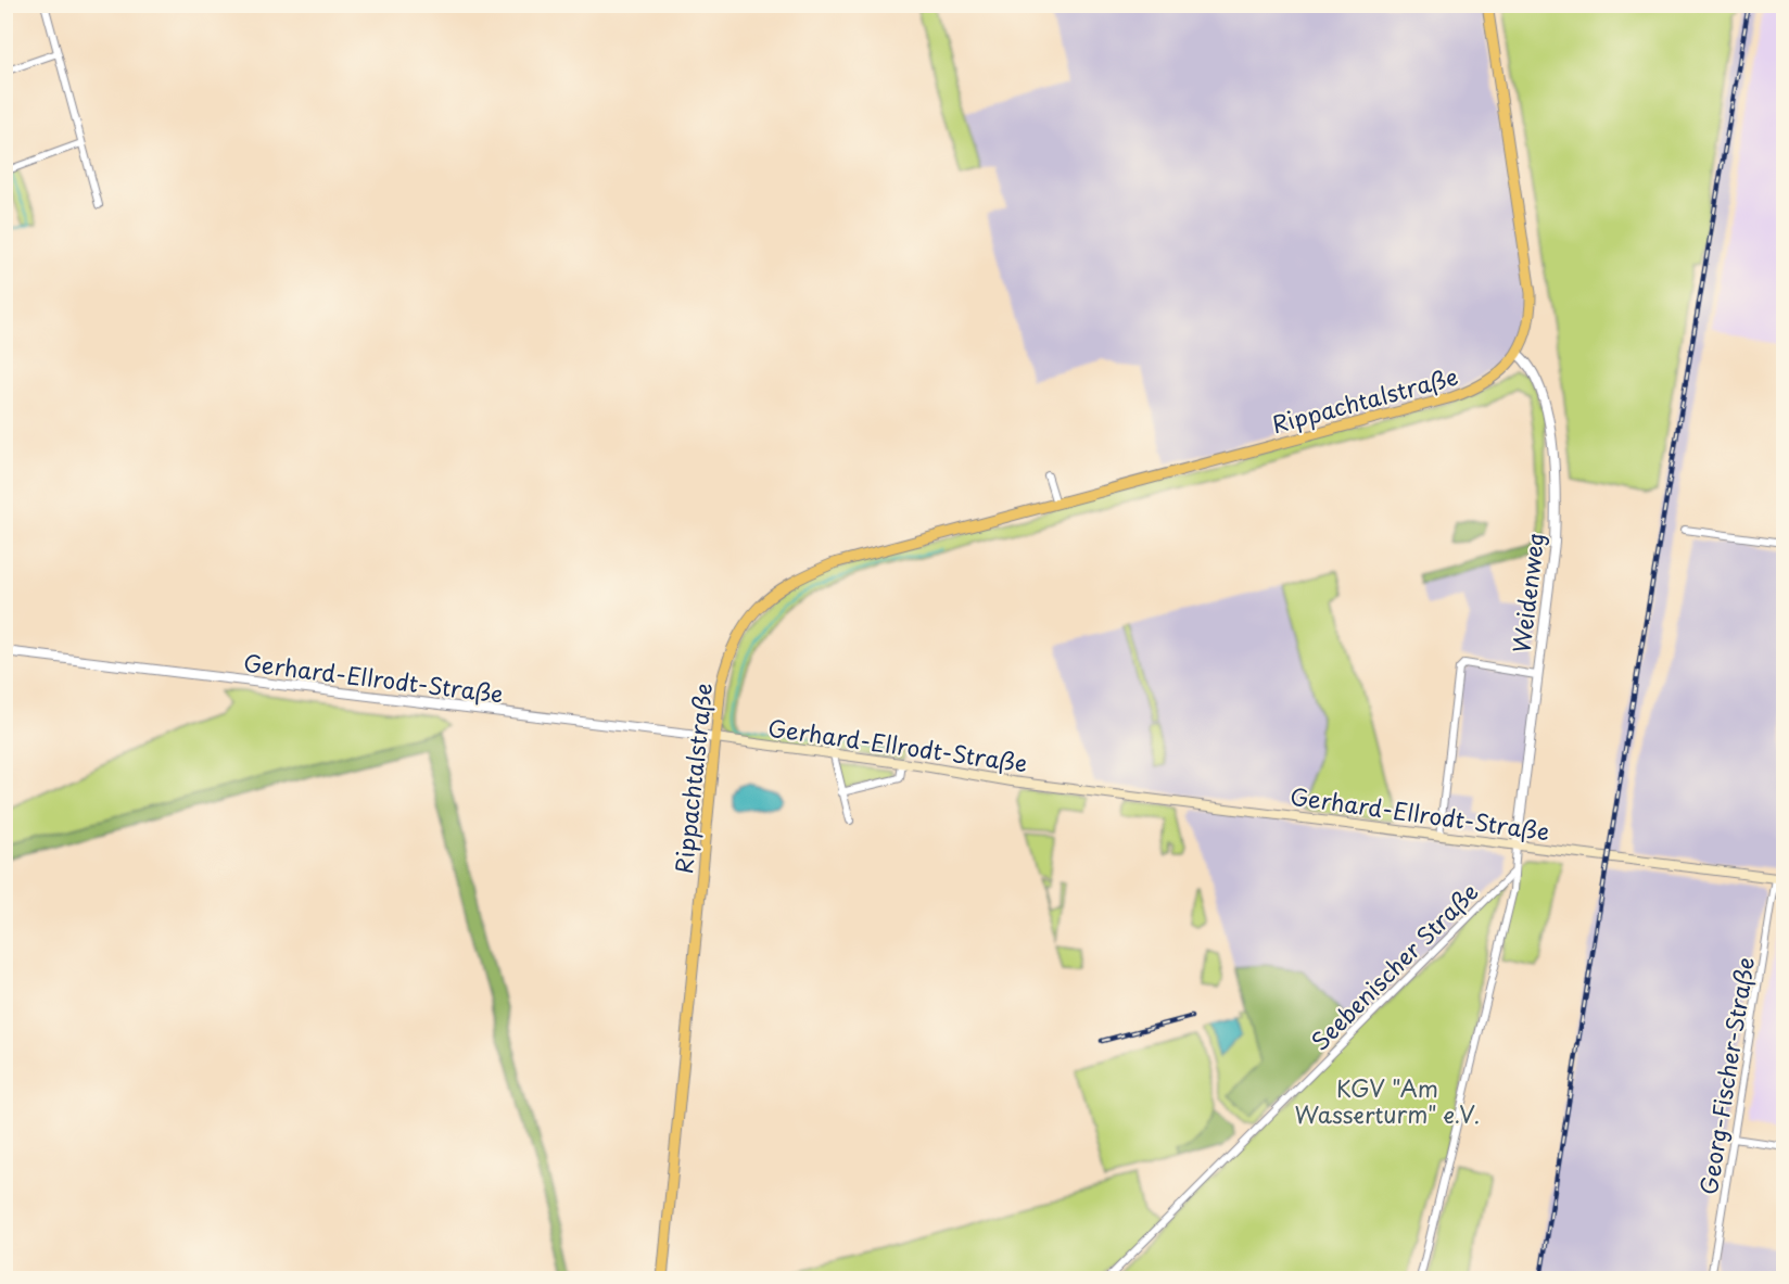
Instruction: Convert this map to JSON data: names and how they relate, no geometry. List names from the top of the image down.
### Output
{
  "streets": {
    "main road": ["Rippachtalstraße", "Gerhard-Ellrodt-Straße"],
    "street": ["Weidenweg", "Seebenischer Straße", "Georg-Fischer-Straße"]
  },
  "crossings": [
    ["Rippachtalstraße", "Weidenweg"],
    ["Rippachtalstraße", "Gerhard-Ellrodt-Straße"],
    ["Weidenweg", "Gerhard-Ellrodt-Straße"],
    ["Gerhard-Ellrodt-Straße", "Georg-Fischer-Straße"]
  ],
  "parks": ["KGV \"Am Wasserturm\" e.V."]
}
